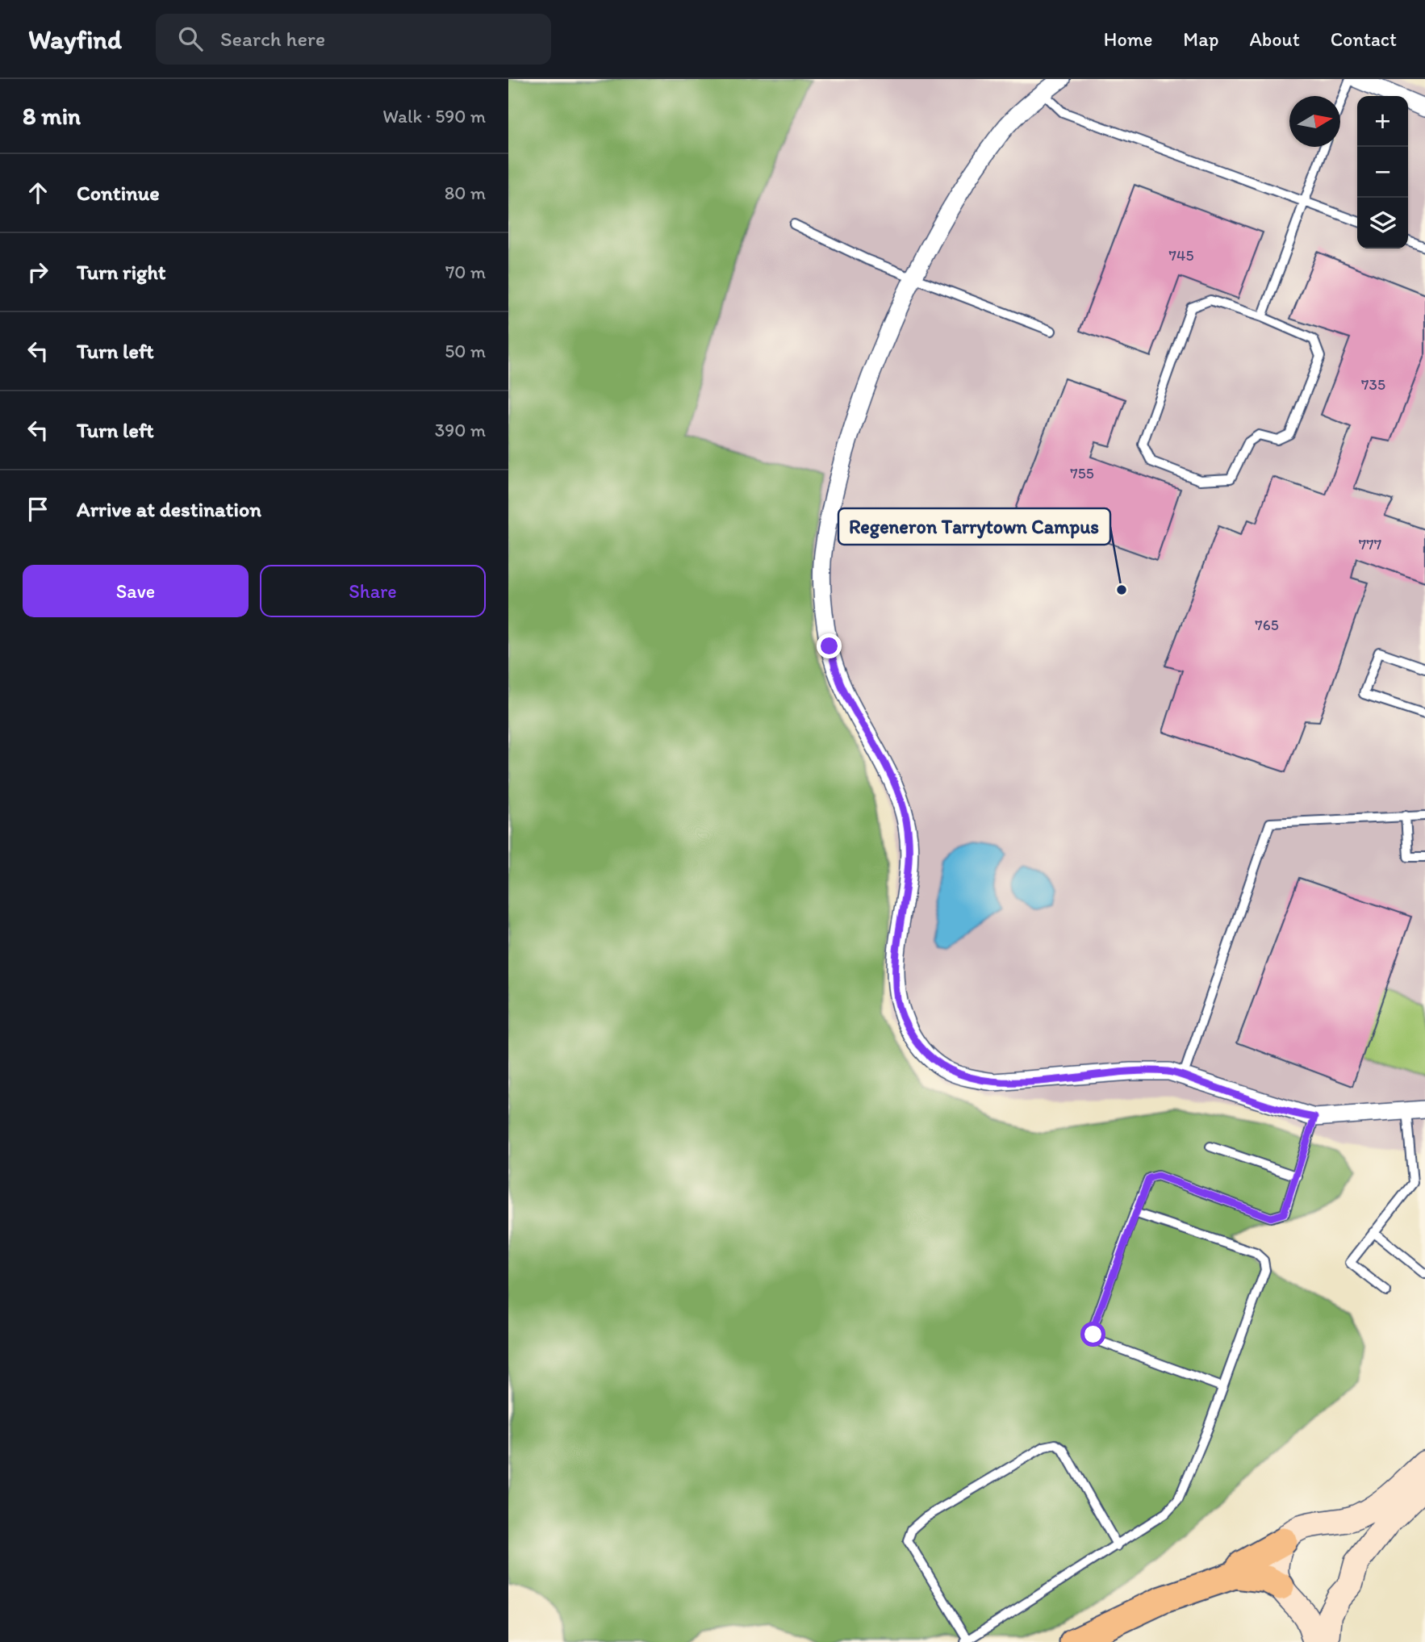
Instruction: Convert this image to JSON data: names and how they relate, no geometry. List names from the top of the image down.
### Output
{
  "places": ["Regeneron Tarrytown Campus"],
  "house_numbers": [
    "745",
    "735",
    "755",
    "777",
    "765"
  ],
  "north": "right",
  "page": {
    "header": "Wayfind",
    "search": "Search here",
    "nav": [
      "Home",
      "Map",
      "About",
      "Contact"
    ],
    "heading": ["8 min", "Walk · 590 m"],
    "map_buttons": ["+", "−"],
    "list": [
      ["Continue", "80 m"],
      ["Turn right", "70 m"],
      ["Turn left", "50 m"],
      ["Turn left", "390 m"],
      "Arrive at destination"
    ],
    "buttons": ["Save", "Share"]
  }
}
